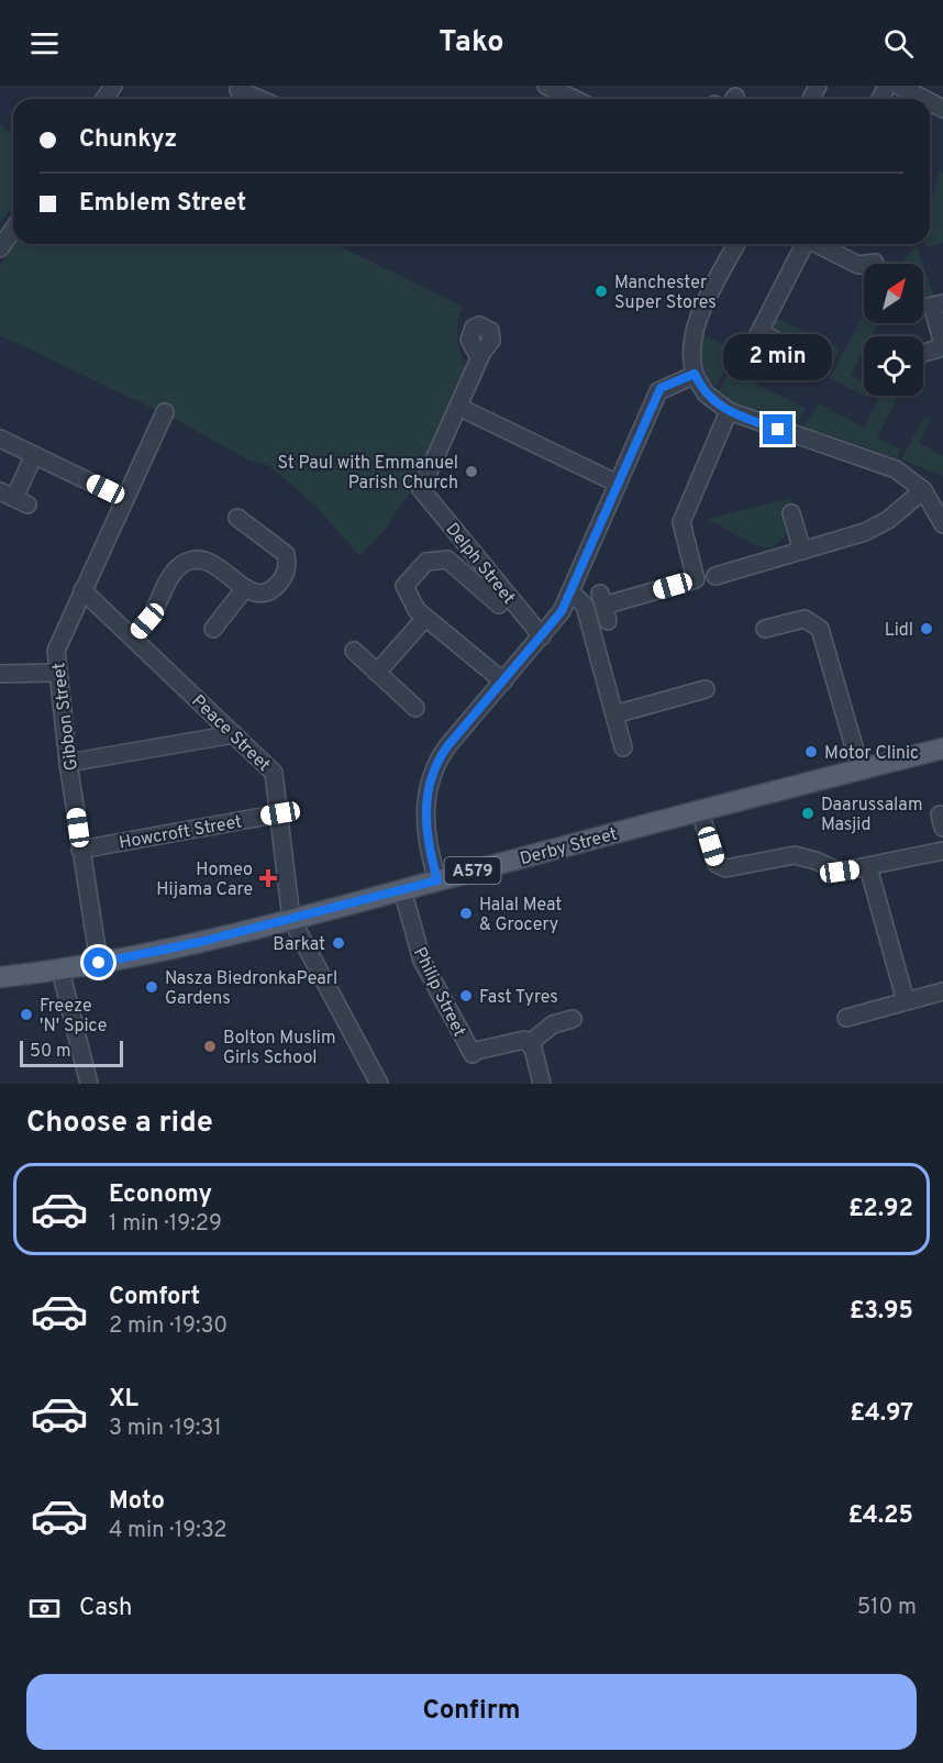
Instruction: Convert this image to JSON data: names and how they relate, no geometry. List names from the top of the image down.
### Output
{
  "streets": {
    "main road": ["Derby Street", "A579"],
    "street": [
      "Delph Street",
      "Gibbon Street",
      "Peace Street",
      "Howcroft Street",
      "Philip Street"
    ]
  },
  "crossings": [
    ["Gibbon Street", "Peace Street"],
    ["Gibbon Street", "Howcroft Street"],
    ["Gibbon Street", "Derby Street"],
    ["Peace Street", "Howcroft Street"],
    ["Peace Street", "Derby Street"],
    ["Derby Street", "Philip Street"]
  ],
  "places": {
    "other": [
      "Manchester Super Stores",
      "St Paul with Emmanuel Parish Church",
      "Lidl",
      "Motor Clinic",
      "Daarussalam Masjid",
      "Halal Meat & Grocery",
      "Barkat",
      "Nasza BiedronkaPearl Gardens",
      "Fast Tyres",
      "Freeze 'N' Spice",
      "Bolton Muslim Girls School"
    ],
    "health": ["Homeo Hijama Care"]
  },
  "scale_bar": "50 m",
  "north": "top right",
  "page": {
    "header": "Tako",
    "banner": ["Chunkyz", "Emblem Street"],
    "bubble": "2 min",
    "scale": "50 m",
    "heading": "Choose a ride",
    "list": [
      {
        "name": "Economy",
        "note": "1 min · 19:29",
        "value": "£2.92"
      },
      {
        "name": "Comfort",
        "note": "2 min · 19:30",
        "value": "£3.95"
      },
      {
        "name": "XL",
        "note": "3 min · 19:31",
        "value": "£4.97"
      },
      {
        "name": "Moto",
        "note": "4 min · 19:32",
        "value": "£4.25"
      }
    ],
    "pay": ["Cash", "510 m"],
    "buttons": "Confirm"
  }
}
